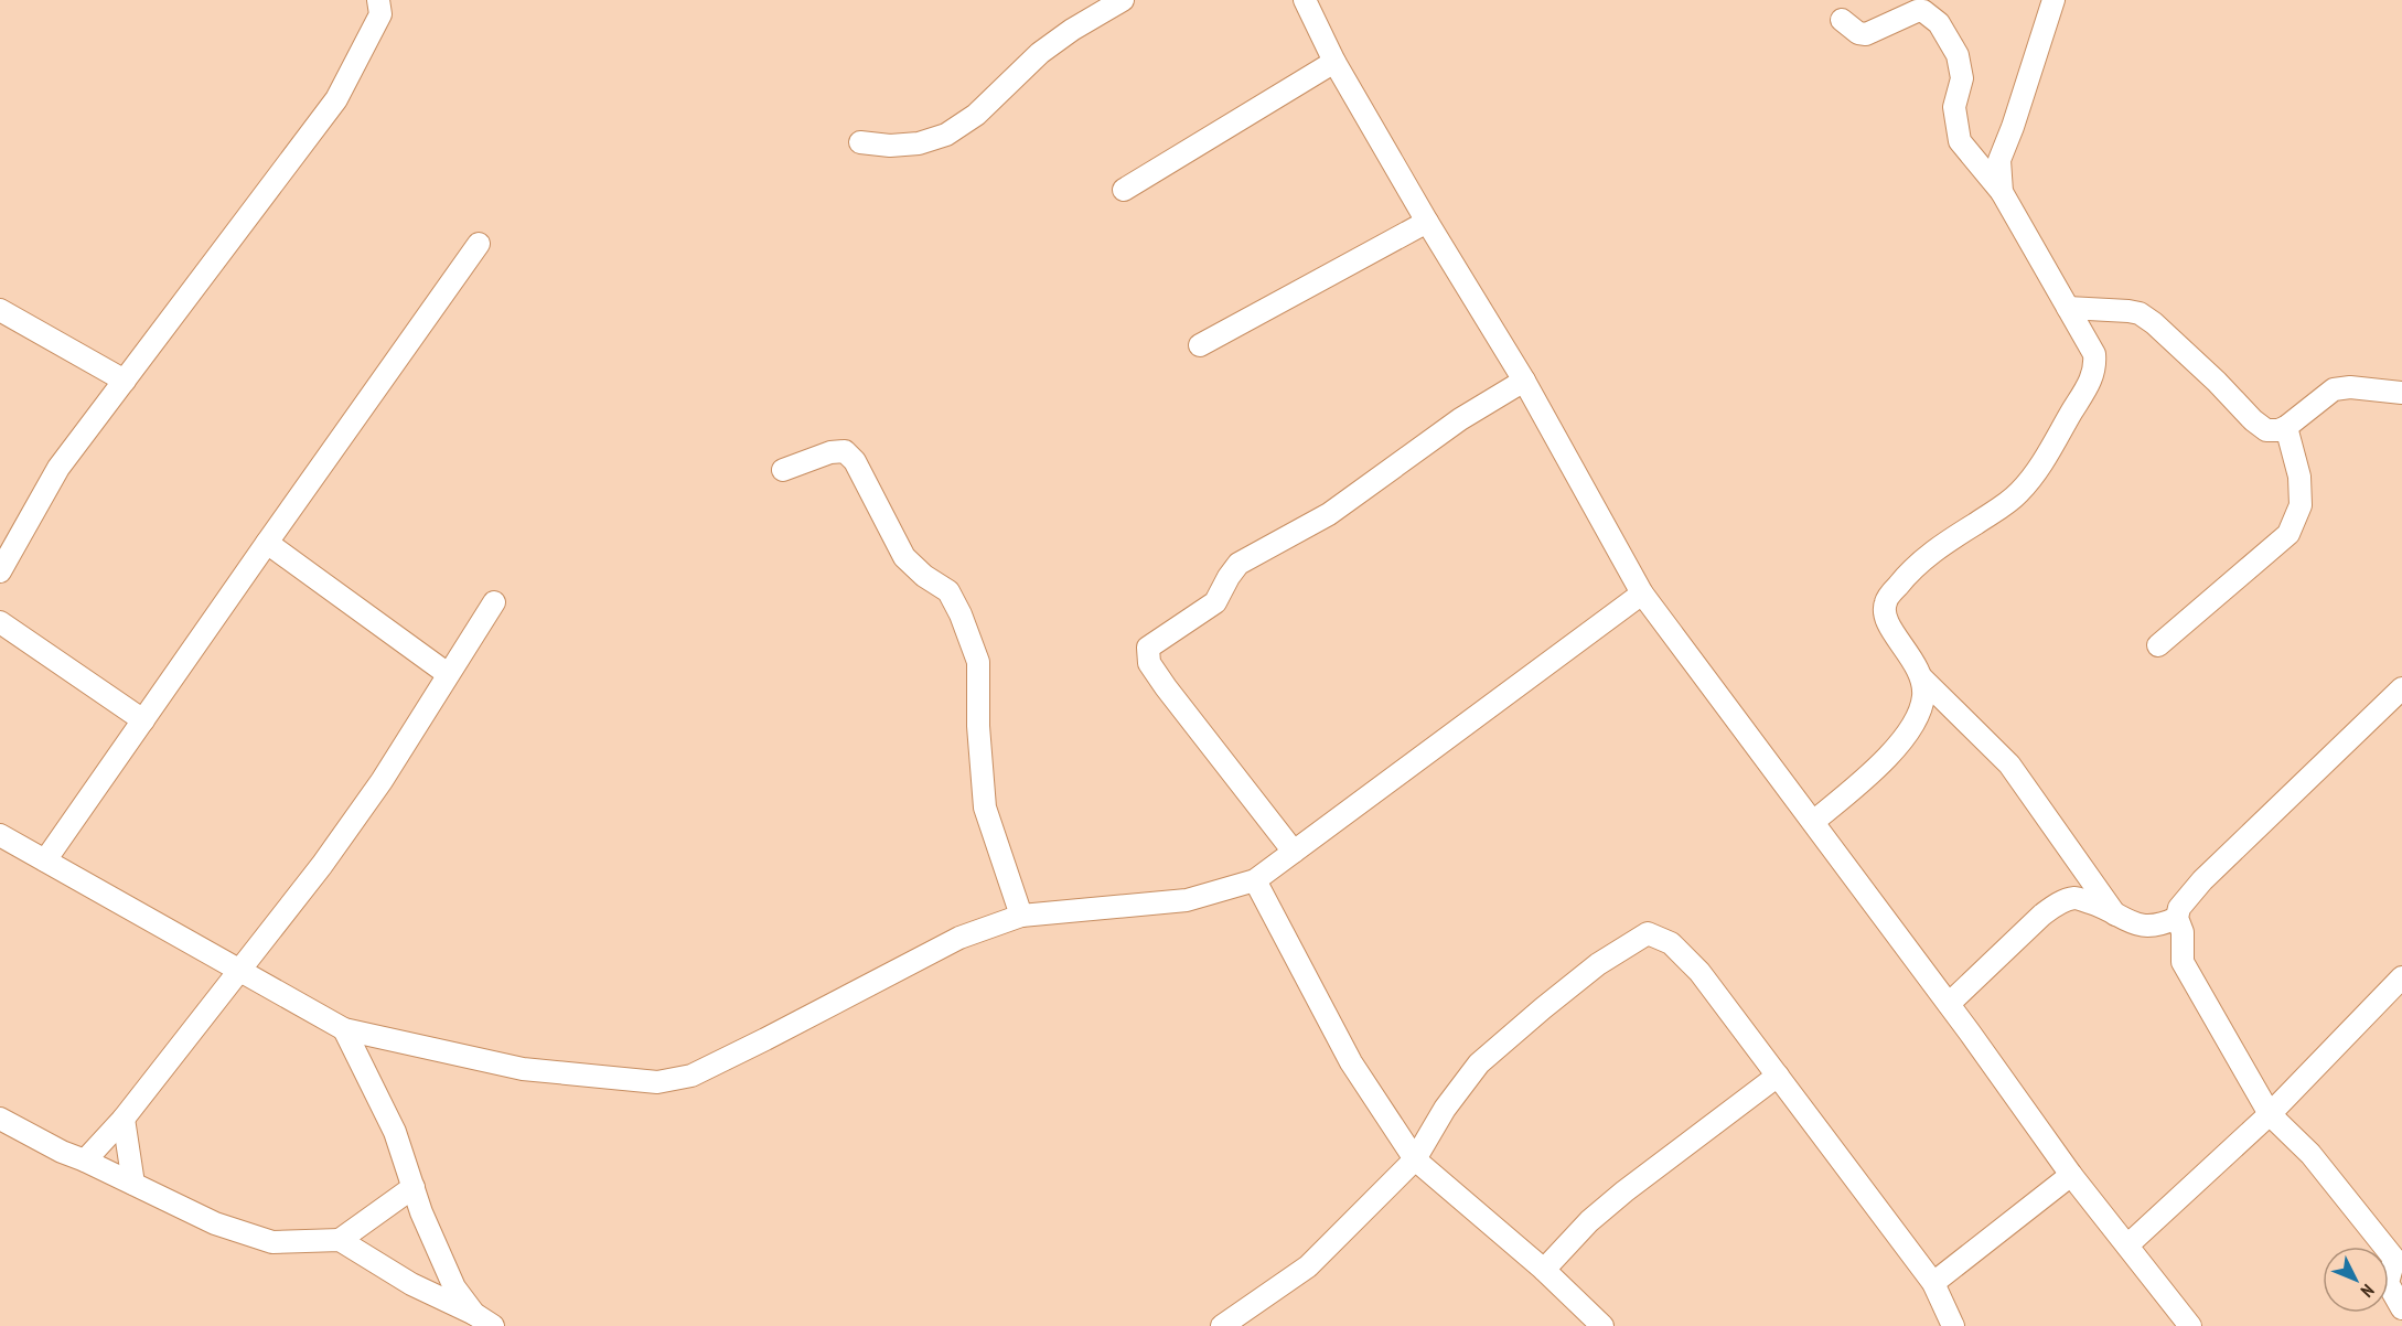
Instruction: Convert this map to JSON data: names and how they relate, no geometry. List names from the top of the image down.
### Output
{
  "north": "bottom right"
}
